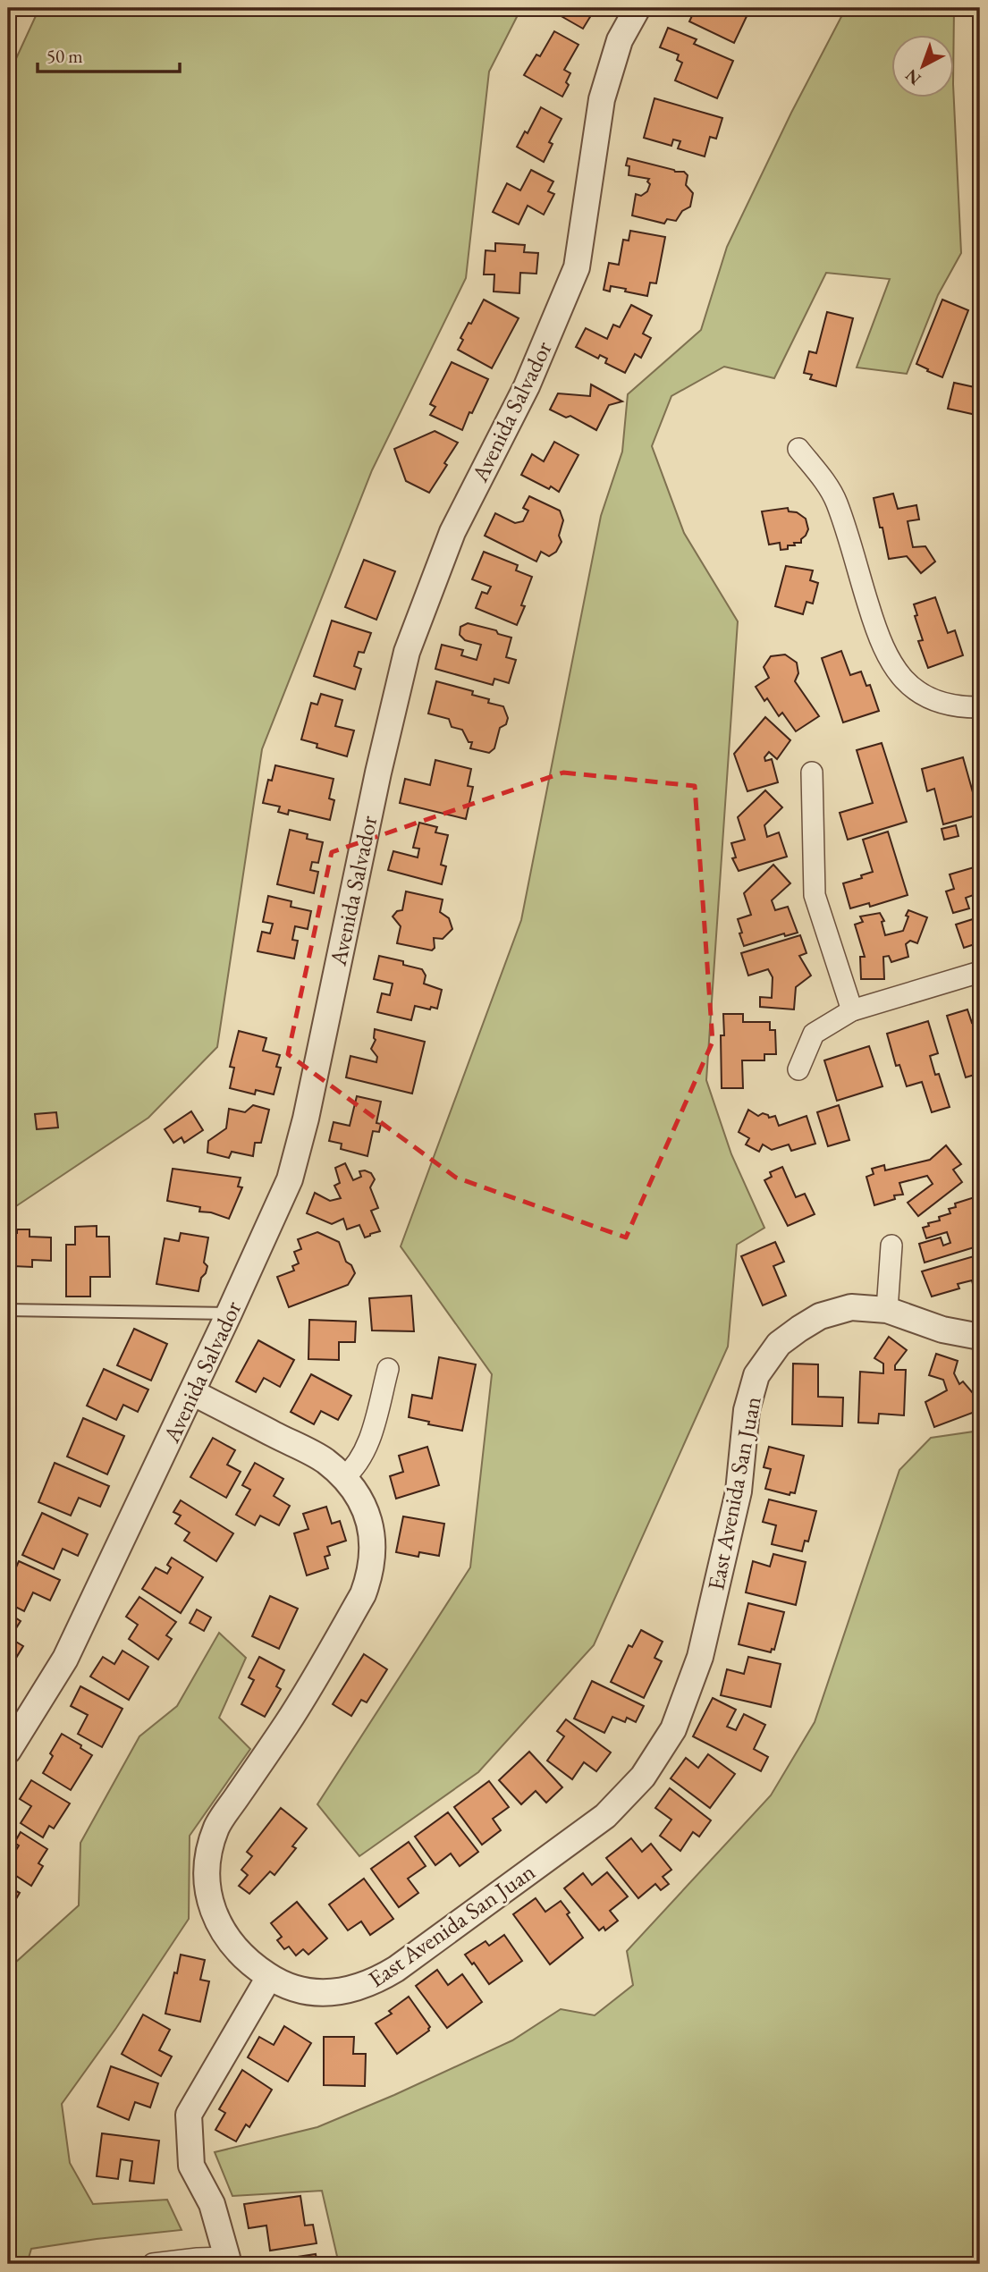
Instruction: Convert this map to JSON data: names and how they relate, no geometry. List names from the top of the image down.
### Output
{
  "streets": {
    "street": ["Avenida Salvador", "East Avenida San Juan"]
  },
  "crossings": [
    ["Avenida Salvador", "East Avenida San Juan"]
  ],
  "scale_bar": "50 m",
  "north": "bottom left"
}
